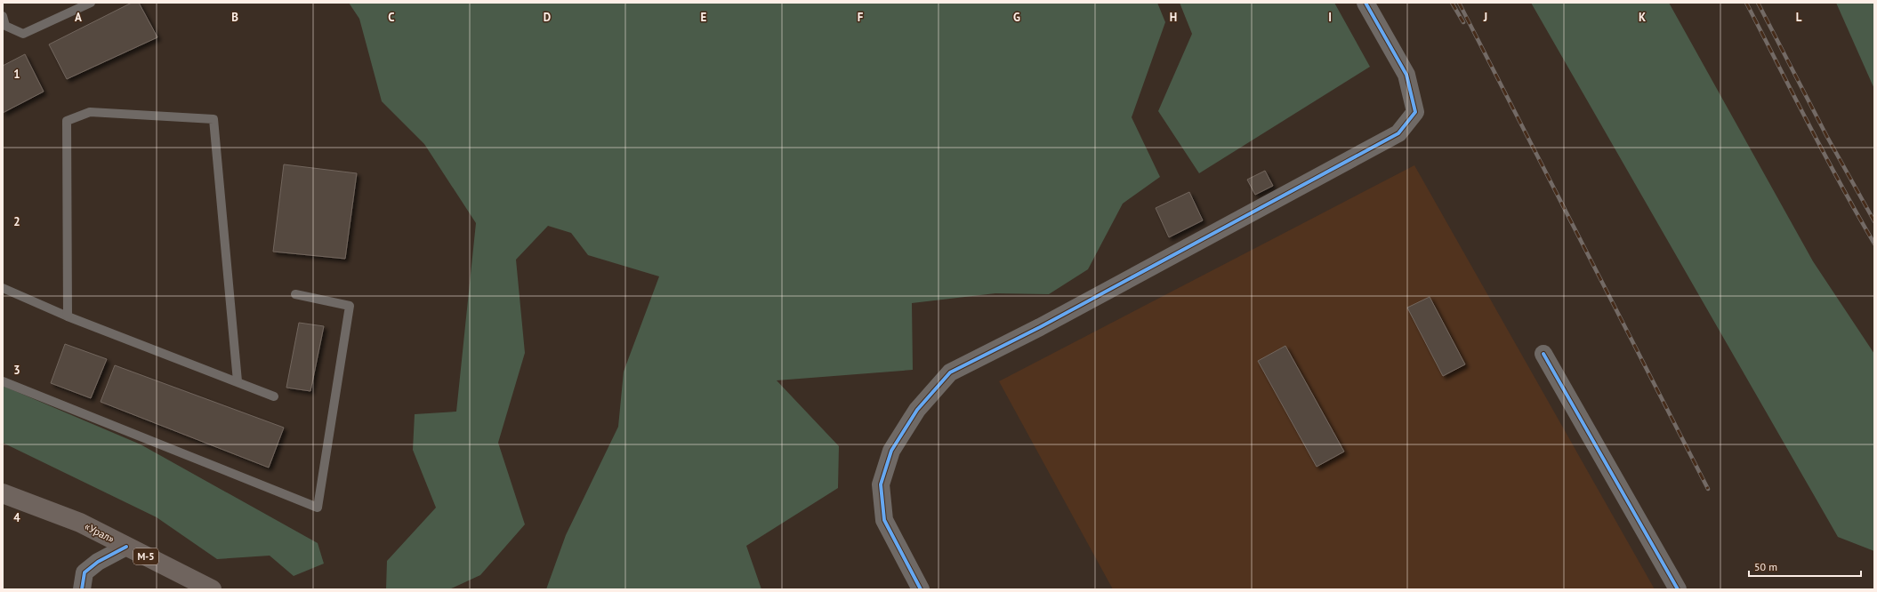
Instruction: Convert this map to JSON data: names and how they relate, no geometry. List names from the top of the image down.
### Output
{
  "streets": {
    "highway": ["«Урал»", "М-5"]
  },
  "scale_bar": "50 m",
  "grid": {
    "columns": [
      "A",
      "B",
      "C",
      "D",
      "E",
      "F",
      "G",
      "H",
      "I",
      "J",
      "K",
      "L"
    ],
    "rows": [
      "1",
      "2",
      "3",
      "4"
    ]
  }
}
